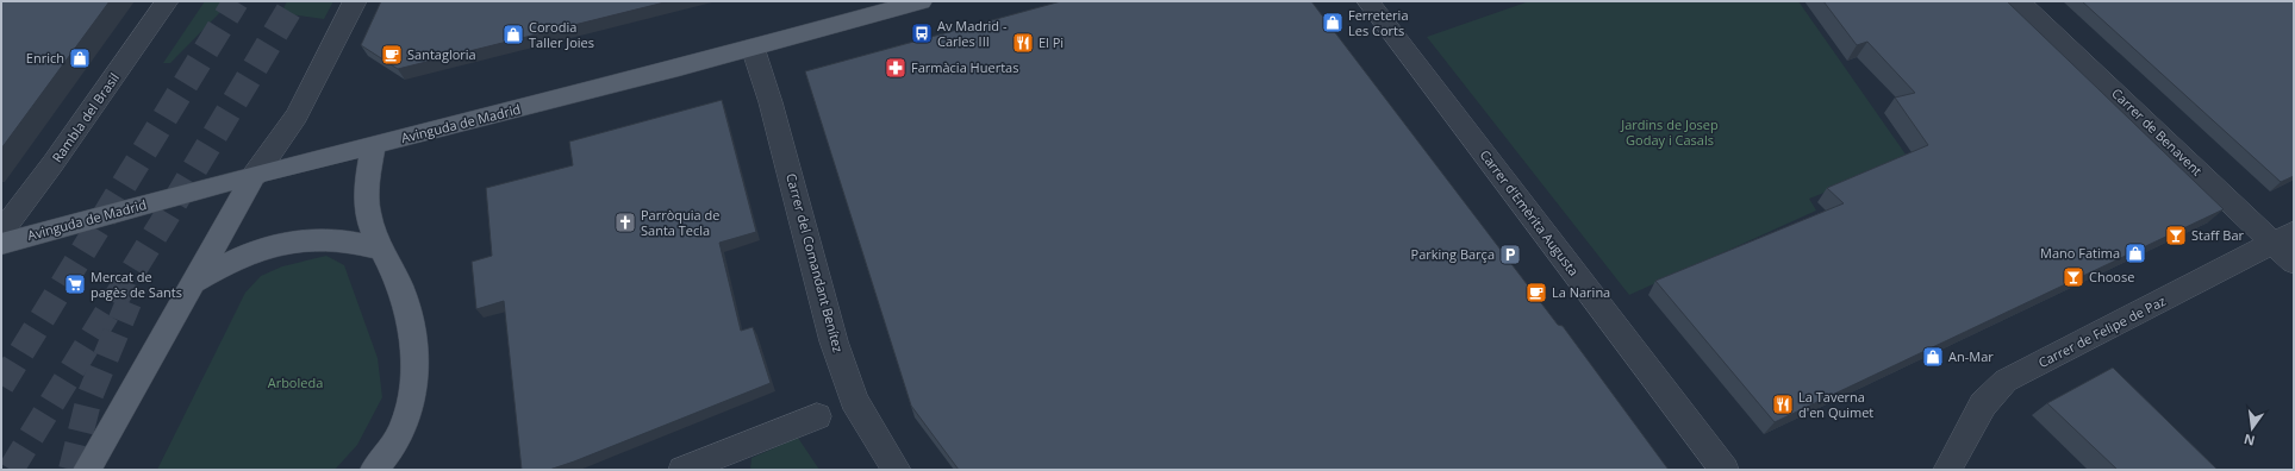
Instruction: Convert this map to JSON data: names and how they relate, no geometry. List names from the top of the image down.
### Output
{
  "streets": {
    "main road": ["Avinguda de Madrid"],
    "street": [
      "Rambla del Brasil",
      "Carrer de Benavent",
      "Carrer d'Emèrita Augusta",
      "Carrer del Comandant Benítez",
      "Carrer de Felipe de Paz"
    ]
  },
  "crossings": [
    ["Avinguda de Madrid", "Carrer del Comandant Benítez"],
    ["Carrer de Benavent", "Carrer de Felipe de Paz"]
  ],
  "parks": ["Jardins de Josep Goday i Casals", "Arboleda"],
  "places": {
    "shop": [
      "Ferreteria Les Corts",
      "Corodia Taller Joies",
      "Enrich",
      "Mano Fatima",
      "An-Mar"
    ],
    "bus stop": ["Av Madrid - Carles III"],
    "restaurant": ["El Pi", "La Taverna d'en Quimet"],
    "cafe": ["Santagloria", "La Narina"],
    "pharmacy": ["Farmàcia Huertas"],
    "church": ["Parròquia de Santa Tecla"],
    "bar": ["Staff Bar", "Choose"],
    "parking": ["Parking Barça"],
    "supermarket": ["Mercat de pagès de Sants"]
  },
  "north": "bottom"
}
